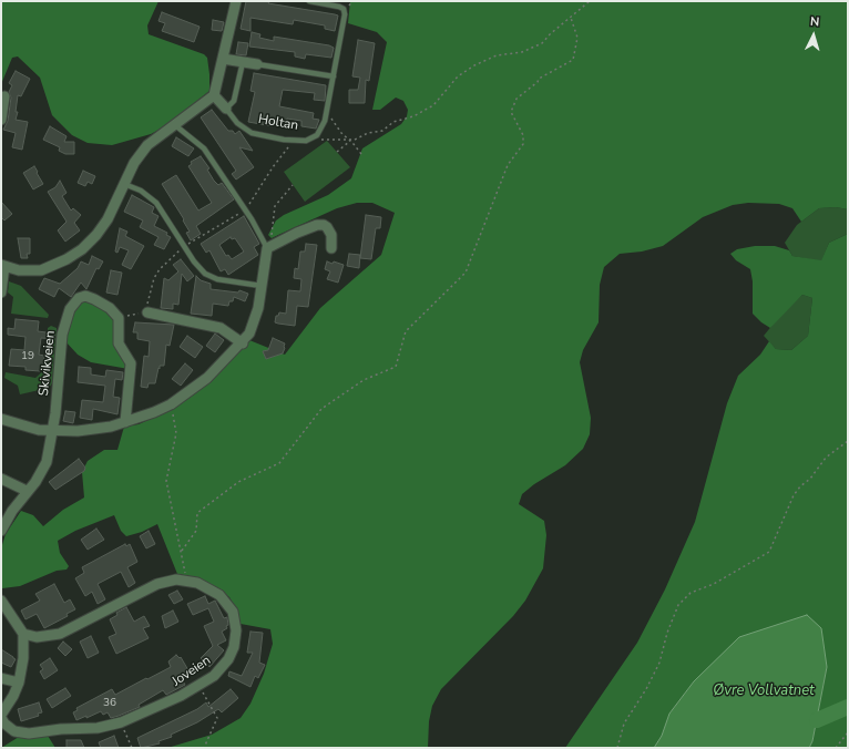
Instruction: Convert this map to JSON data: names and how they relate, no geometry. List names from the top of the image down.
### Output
{
  "streets": {
    "street": ["Holtan", "Skivikveien", "Joveien"]
  },
  "water": ["Øvre Vollvatnet"],
  "house_numbers": ["19", "36"],
  "north": "top"
}
